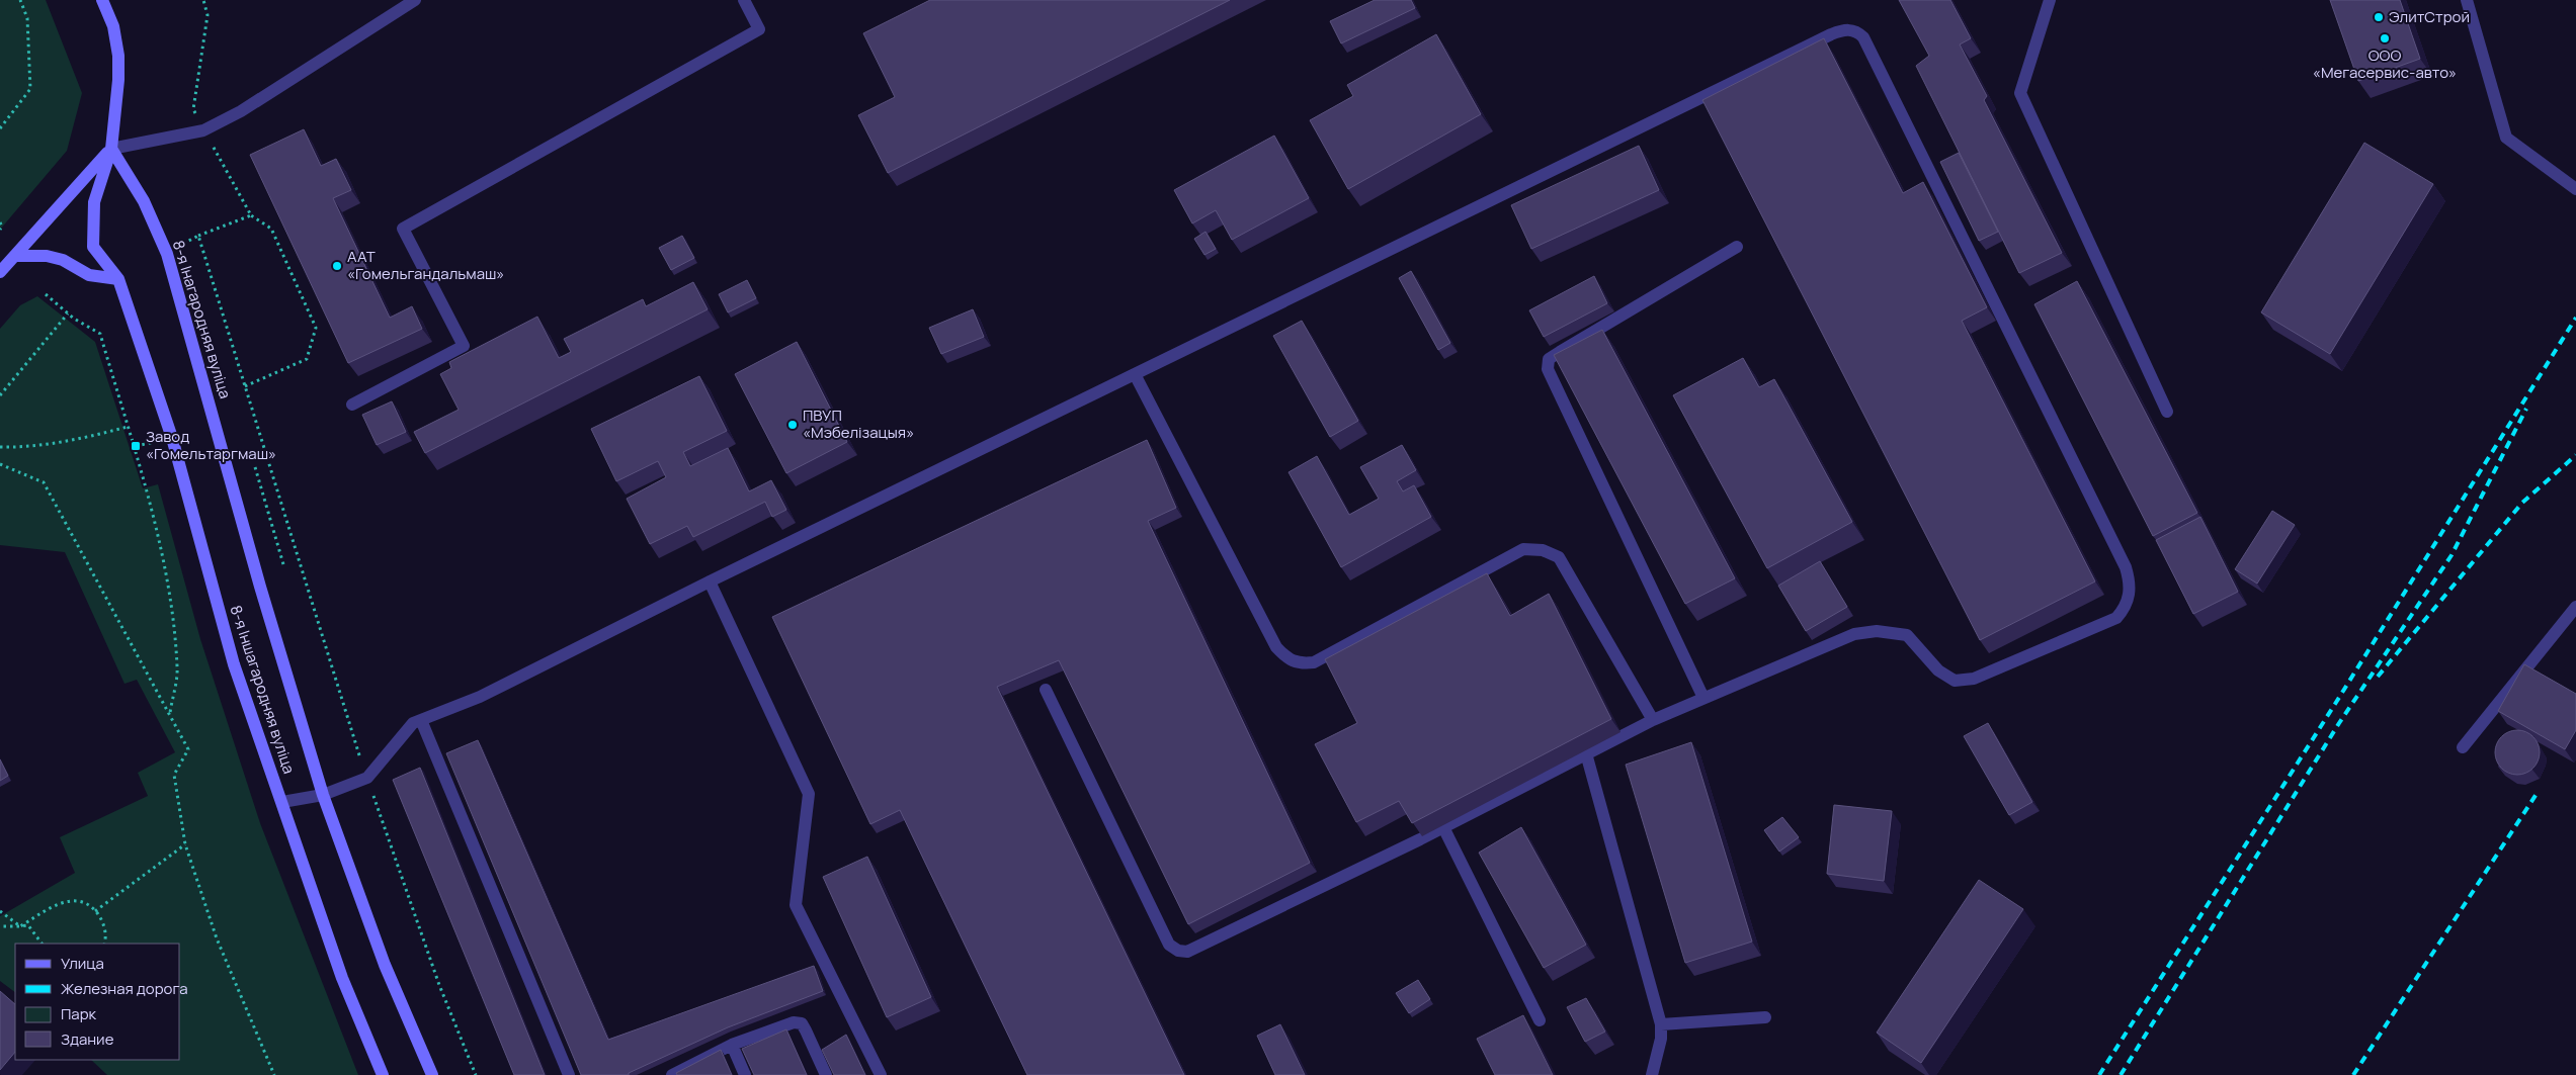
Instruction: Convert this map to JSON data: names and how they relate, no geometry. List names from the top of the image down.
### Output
{
  "streets": {
    "main road": ["8-я Інагародняя вуліца", "8-я Іншагародняя вуліца"]
  },
  "crossings": [
    ["8-я Інагародняя вуліца", "8-я Іншагародняя вуліца"]
  ],
  "places": {
    "other": [
      "ЭлитСтрой",
      "ООО «Мегасервис-авто»",
      "ААТ «Гомельгандальмаш»",
      "ПВУП «Мэбелізацыя»"
    ],
    "transit": ["Завод «Гомельтаргмаш»"]
  },
  "legend": [
    "Улица",
    "Железная дорога",
    "Парк",
    "Здание"
  ]
}
